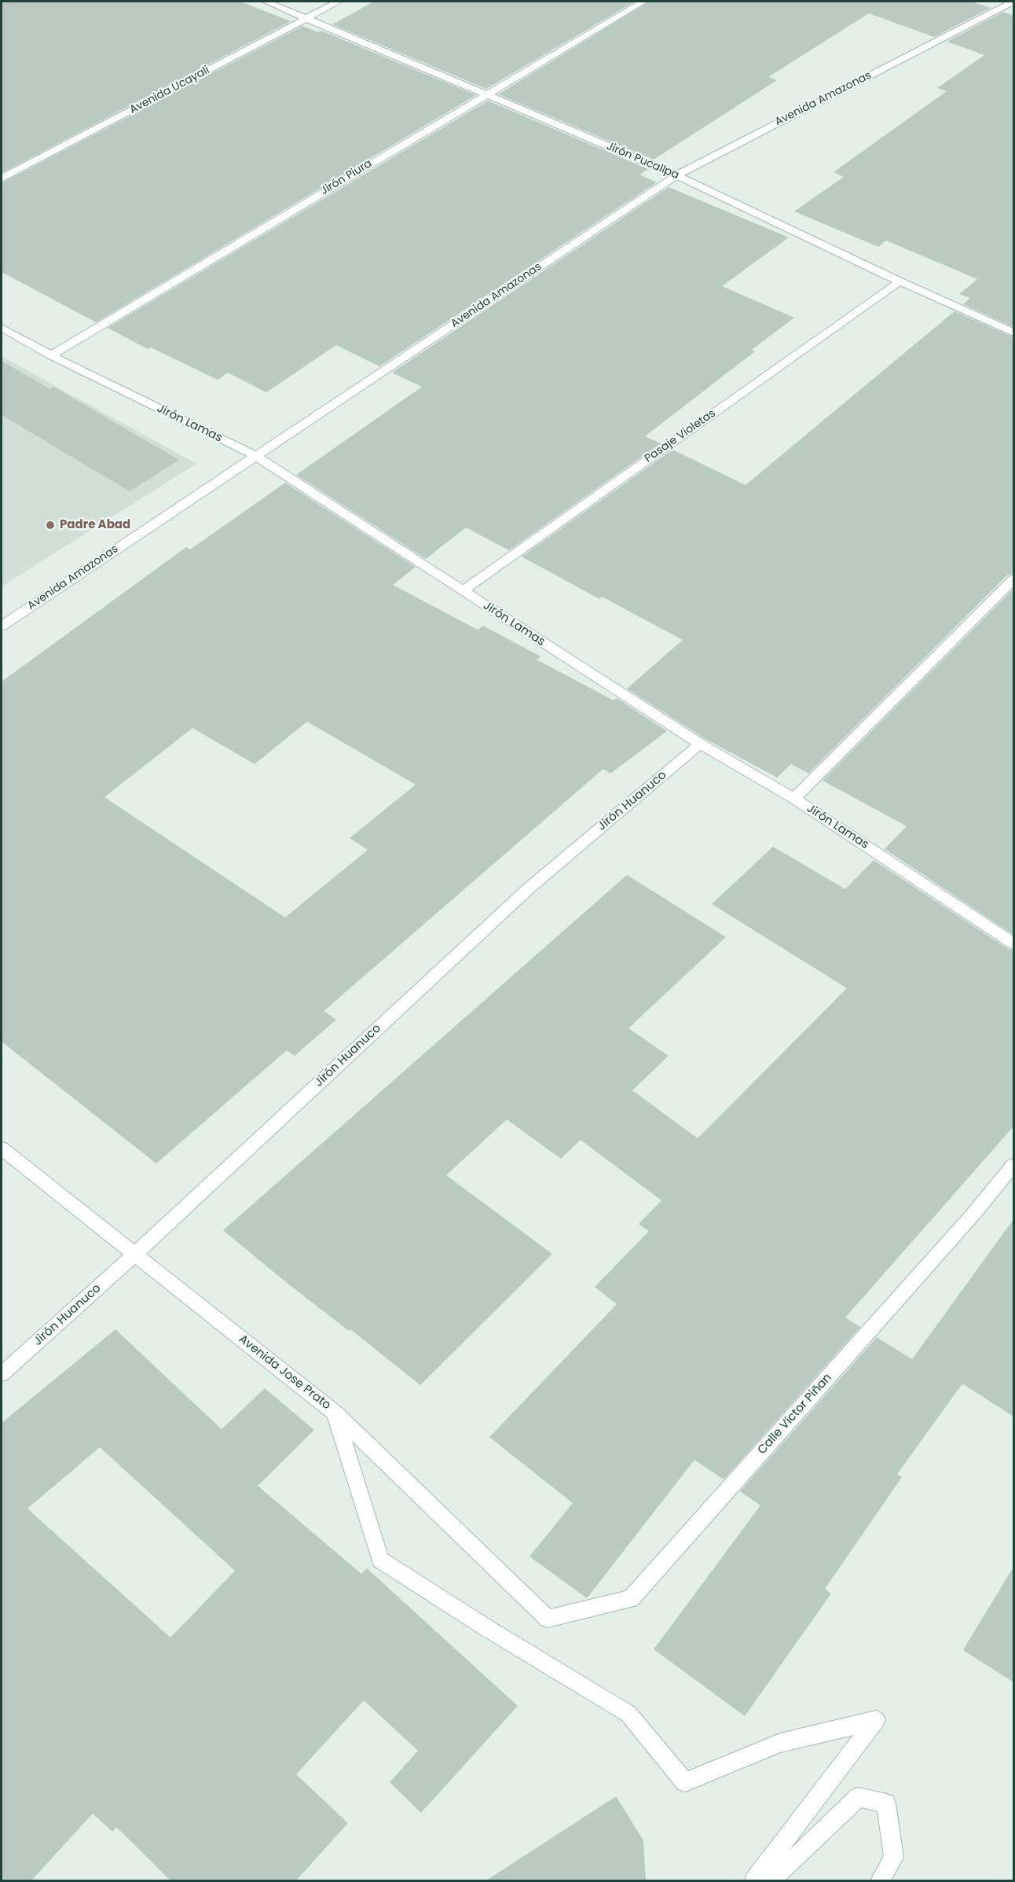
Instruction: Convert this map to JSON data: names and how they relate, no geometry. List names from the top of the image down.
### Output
{
  "streets": {
    "street": [
      "Avenida Ucayali",
      "Avenida Amazonas",
      "Jirón Pucallpa",
      "Jirón Piura",
      "Jirón Lamas",
      "Pasaje Violetas",
      "Jirón Huanuco",
      "Avenida Jose Prato",
      "Calle Víctor Piñan"
    ]
  },
  "crossings": [
    ["Avenida Ucayali", "Jirón Pucallpa"],
    ["Avenida Amazonas", "Jirón Pucallpa"],
    ["Avenida Amazonas", "Jirón Lamas"],
    ["Jirón Pucallpa", "Jirón Piura"],
    ["Jirón Pucallpa", "Pasaje Violetas"],
    ["Jirón Piura", "Jirón Lamas"],
    ["Jirón Lamas", "Pasaje Violetas"],
    ["Jirón Lamas", "Jirón Huanuco"],
    ["Jirón Huanuco", "Avenida Jose Prato"],
    ["Avenida Jose Prato", "Calle Víctor Piñan"]
  ],
  "places": ["Padre Abad"]
}
